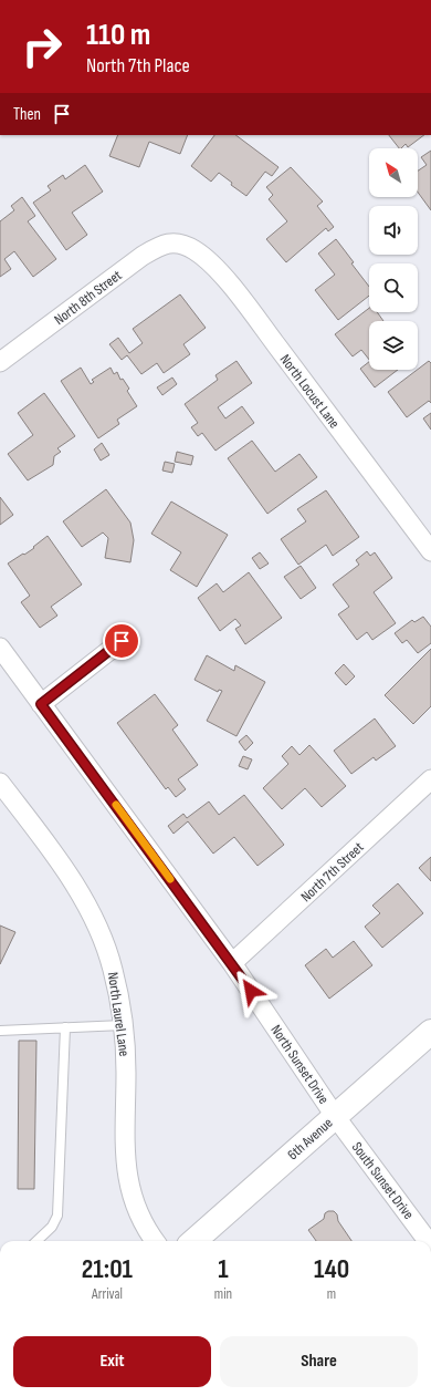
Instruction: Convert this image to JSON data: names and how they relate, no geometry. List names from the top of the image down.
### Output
{
  "streets": {
    "street": [
      "North 8th Street",
      "North Locust Lane",
      "North 7th Street",
      "North Laurel Lane",
      "North Sunset Drive",
      "6th Avenue",
      "South Sunset Drive"
    ]
  },
  "crossings": [
    ["North 8th Street", "North Locust Lane"],
    ["North 7th Street", "North Sunset Drive"],
    ["North Sunset Drive", "6th Avenue"],
    ["North Sunset Drive", "South Sunset Drive"],
    ["6th Avenue", "South Sunset Drive"]
  ],
  "north": "top left",
  "page": {
    "turn": ["110 m", "North 7th Place"],
    "then": "Then",
    "eta": [
      "21:01",
      "Arrival",
      "1",
      "min",
      "140",
      "m"
    ],
    "buttons": ["Exit", "Share"]
  }
}
